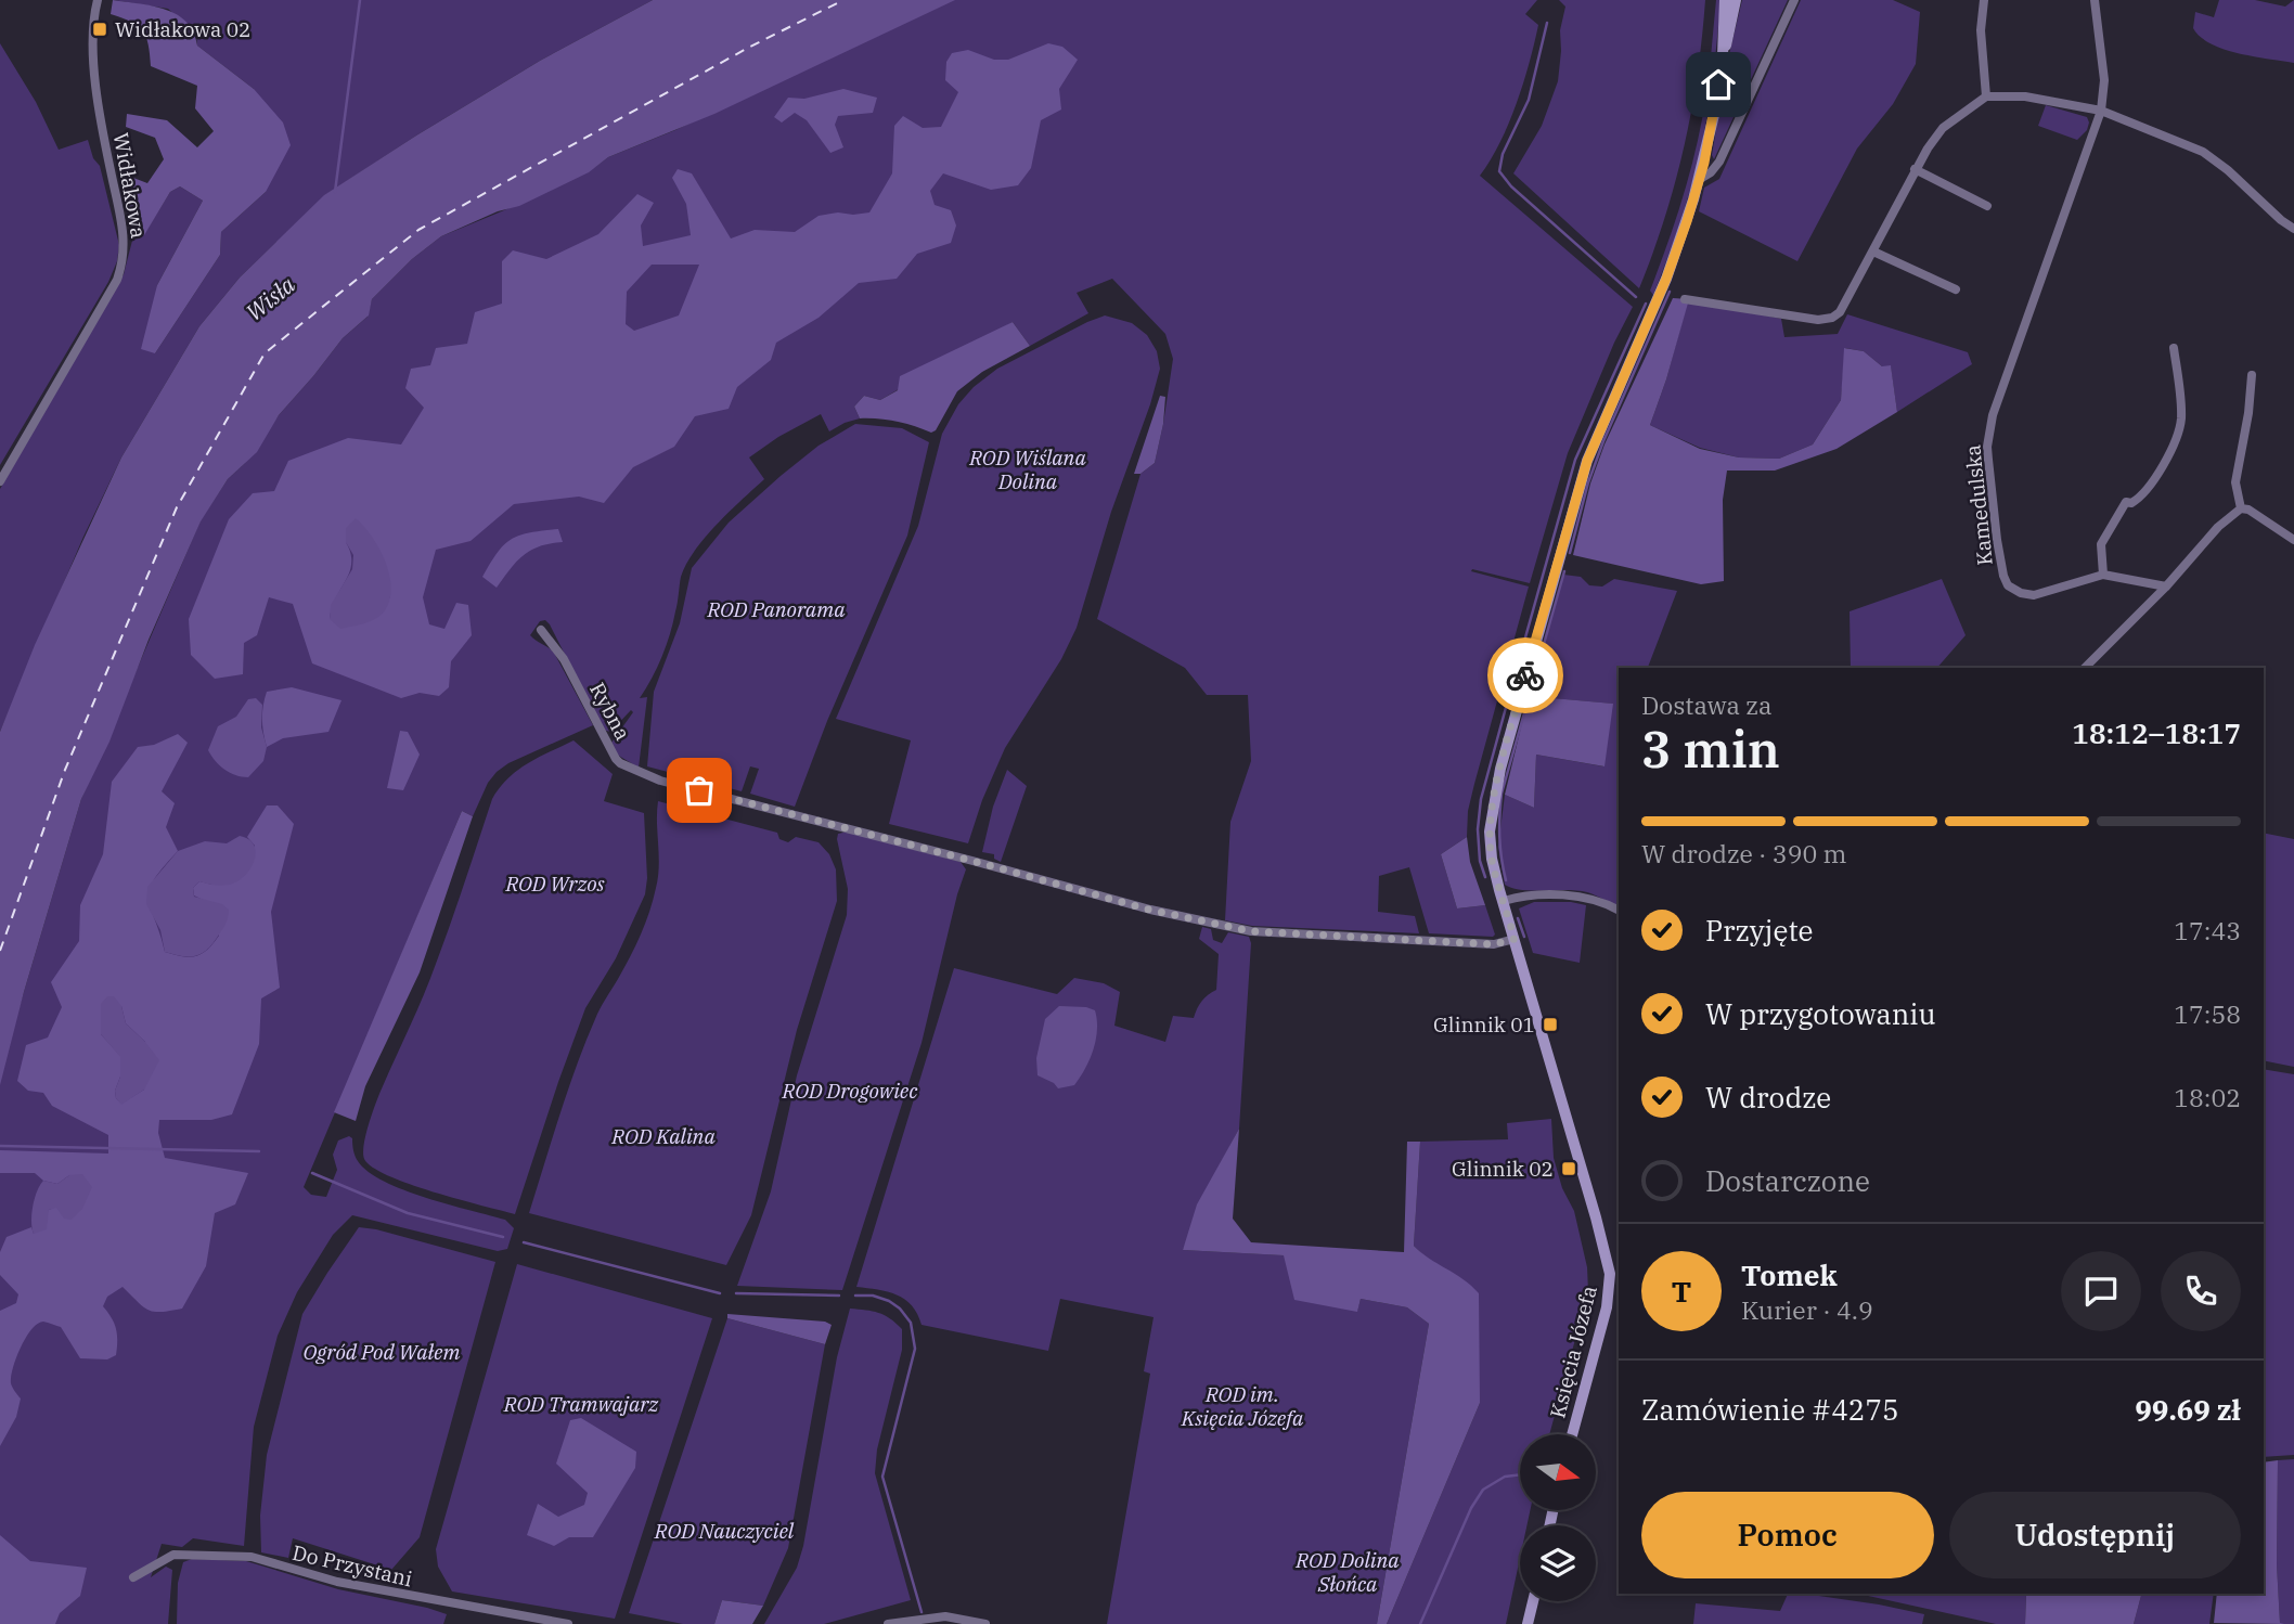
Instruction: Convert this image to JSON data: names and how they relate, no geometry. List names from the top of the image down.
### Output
{
  "streets": {
    "main road": ["Księcia Józefa"],
    "street": [
      "Widłakowa",
      "Kamedulska",
      "Rybna",
      "Do Przystani"
    ]
  },
  "crossings": [
    ["Rybna", "Księcia Józefa"]
  ],
  "water": ["Wisła"],
  "parks": [
    "ROD Wiślana Dolina",
    "ROD Panorama",
    "ROD Wrzos",
    "ROD Drogowiec",
    "ROD Kalina",
    "Ogród Pod Wałem",
    "ROD im. Księcia Józefa",
    "ROD Tramwajarz",
    "ROD Nauczyciel",
    "ROD Dolina Słońca"
  ],
  "places": {
    "transit": ["Widłakowa 02", "Glinnik 01", "Glinnik 02"]
  },
  "north": "right",
  "page": {
    "heading": ["3 min", "Dostawa za", "18:12–18:17"],
    "panel": [
      "Tomek",
      "Kurier · 4.9",
      "Zamówienie #4275",
      "99.69 zł"
    ],
    "bar": "W drodze · 390 m",
    "list": [
      ["Przyjęte", "17:43"],
      ["W przygotowaniu", "17:58"],
      ["W drodze", "18:02"],
      "Dostarczone"
    ],
    "round": "T",
    "buttons": ["Pomoc", "Udostępnij"]
  }
}
